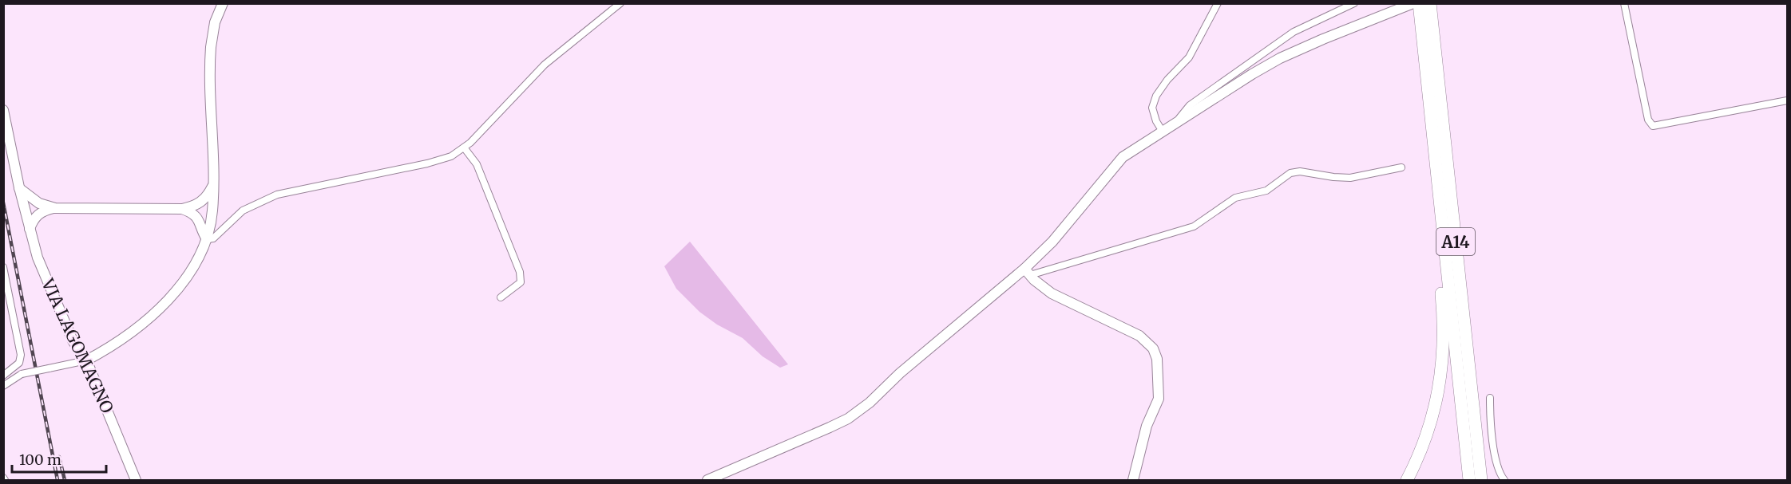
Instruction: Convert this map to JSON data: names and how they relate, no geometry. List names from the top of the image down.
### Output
{
  "streets": {
    "highway": ["A14"],
    "street": ["VIA LAGOMAGNO"]
  },
  "scale_bar": "100 m"
}
